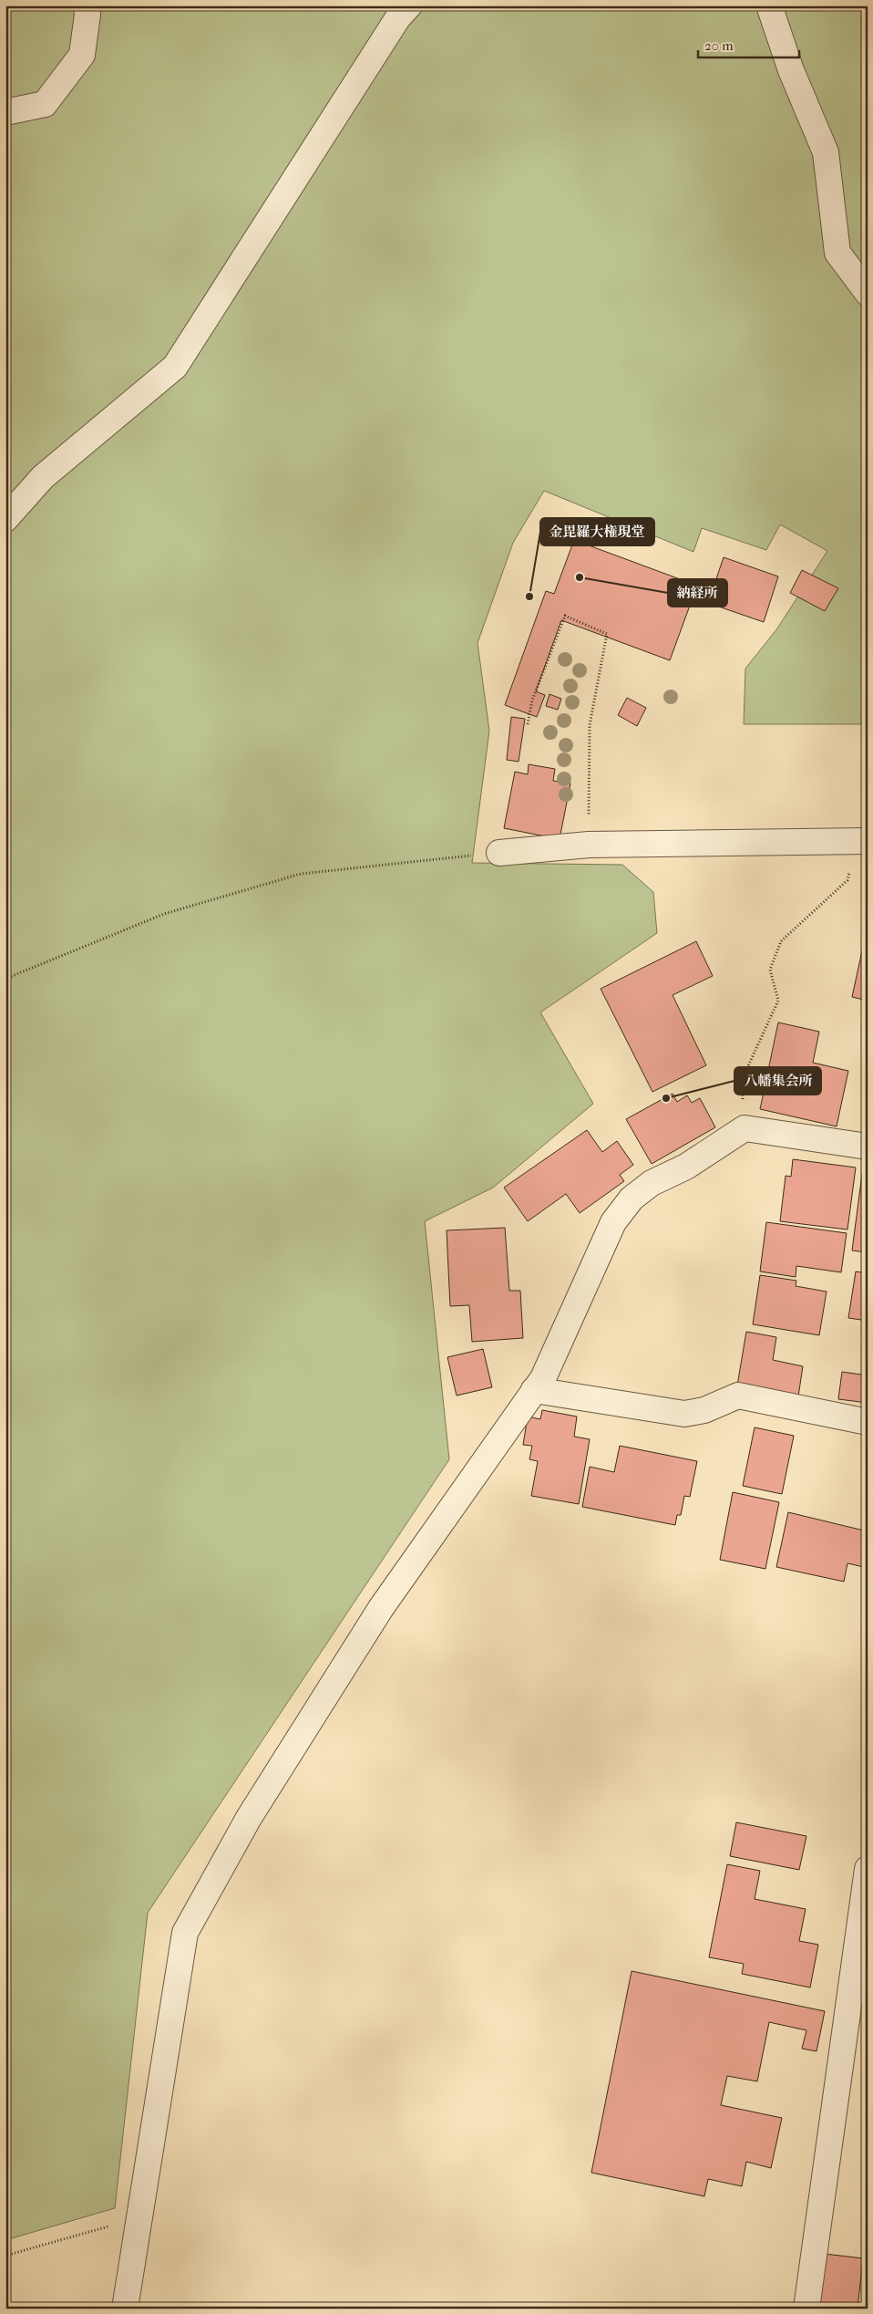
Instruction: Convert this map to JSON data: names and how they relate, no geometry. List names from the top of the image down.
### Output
{
  "places": ["納経所", "金毘羅大権現堂", "八幡集会所"],
  "scale_bar": "20 m"
}
